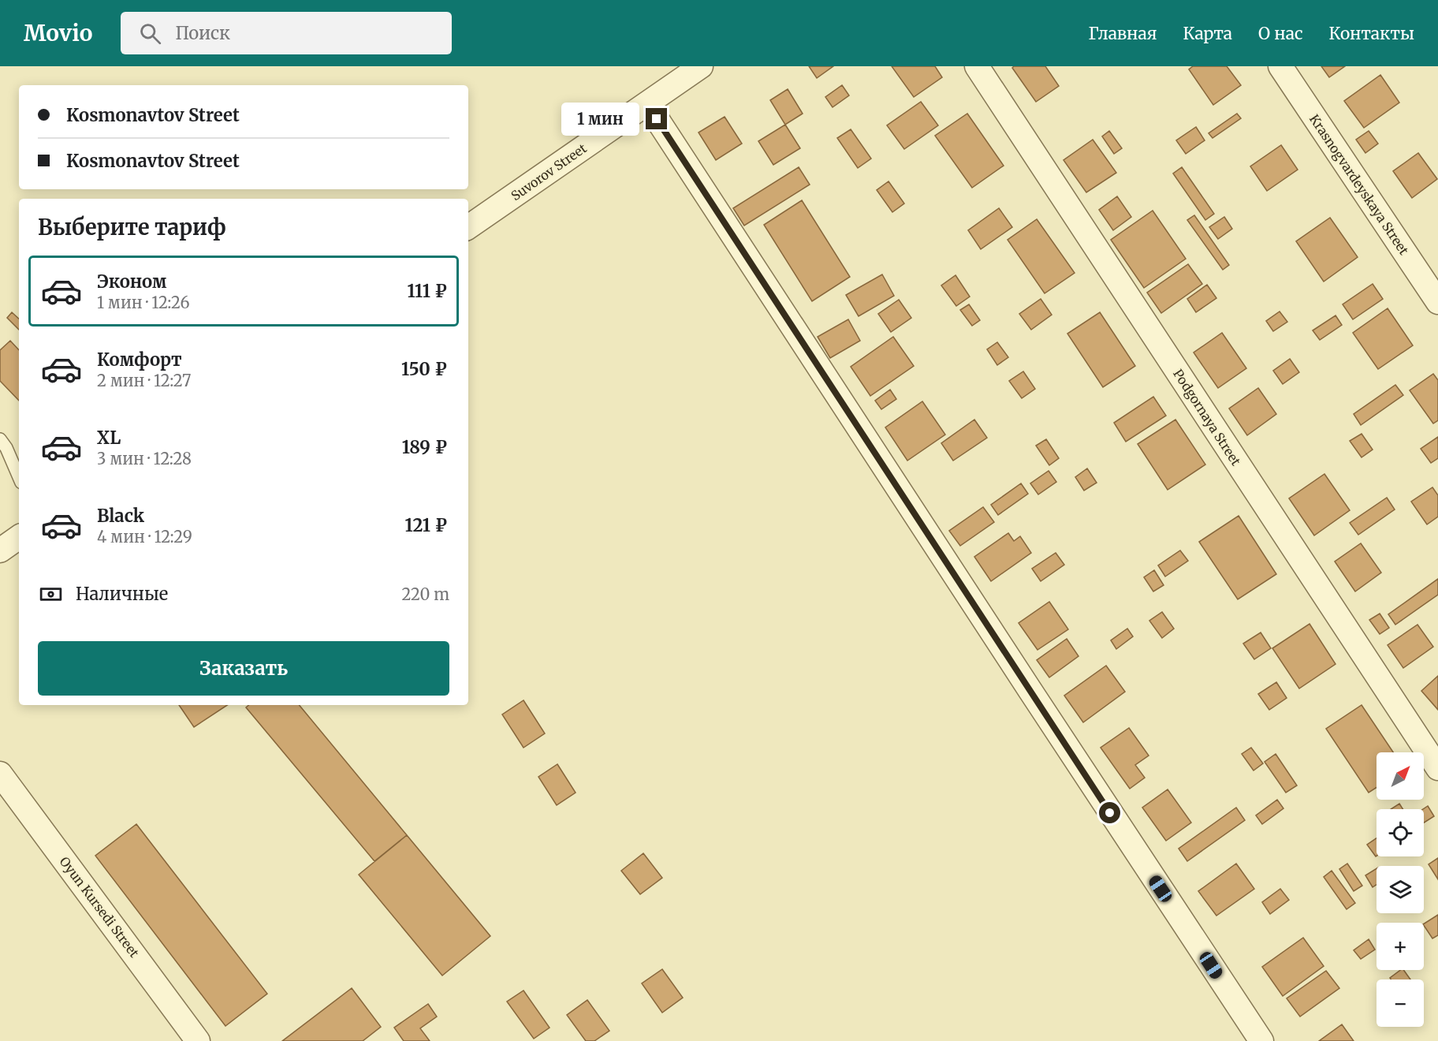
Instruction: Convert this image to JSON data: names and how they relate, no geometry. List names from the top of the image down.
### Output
{
  "streets": {
    "street": [
      "Suvorov Street",
      "Krasnogvardeyskaya Street",
      "Podgornaya Street",
      "Oyun Kursedi Street"
    ]
  },
  "north": "top right",
  "page": {
    "header": "Movio",
    "search": "Поиск",
    "nav": [
      "Главная",
      "Карта",
      "О нас",
      "Контакты"
    ],
    "banner": ["Kosmonavtov Street", "Kosmonavtov Street"],
    "bubble": "1 мин",
    "heading": "Выберите тариф",
    "list": [
      {
        "name": "Эконом",
        "note": "1 мин · 12:26",
        "value": "111 ₽"
      },
      {
        "name": "Комфорт",
        "note": "2 мин · 12:27",
        "value": "150 ₽"
      },
      {
        "name": "XL",
        "note": "3 мин · 12:28",
        "value": "189 ₽"
      },
      {
        "name": "Black",
        "note": "4 мин · 12:29",
        "value": "121 ₽"
      }
    ],
    "pay": ["Наличные", "220 m"],
    "buttons": "Заказать",
    "map_buttons": ["+", "−"]
  }
}
